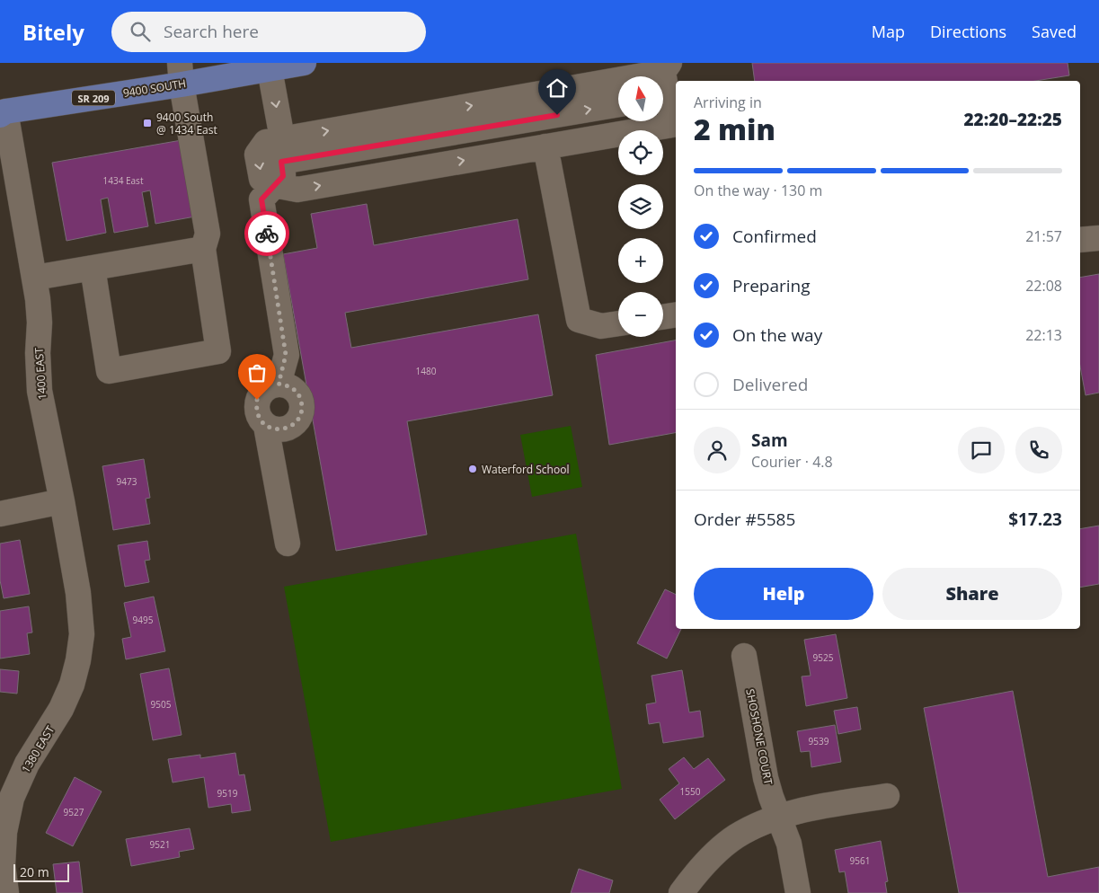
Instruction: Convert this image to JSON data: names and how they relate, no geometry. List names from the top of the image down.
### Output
{
  "streets": {
    "main road": ["9400 SOUTH", "SR 209"],
    "street": ["1400 EAST", "SHOSHONE COURT", "1380 EAST"]
  },
  "crossings": [
    ["9400 SOUTH", "1400 EAST"],
    ["1400 EAST", "1380 EAST"]
  ],
  "places": {
    "transit": ["9400 South @ 1434 East"],
    "other": ["Waterford School"]
  },
  "house_numbers": [
    "1434 East",
    "1480",
    "9473",
    "9495",
    "9525",
    "9505",
    "9539",
    "1550",
    "9519",
    "9527",
    "9521",
    "9561"
  ],
  "scale_bar": "20 m",
  "north": "top",
  "page": {
    "header": "Bitely",
    "search": "Search here",
    "nav": ["Map", "Directions", "Saved"],
    "map_buttons": ["+", "−"],
    "heading": ["2 min", "Arriving in", "22:20–22:25"],
    "panel": [
      "Sam",
      "Courier · 4.8",
      "Order #5585",
      "$17.23"
    ],
    "bar": "On the way · 130 m",
    "list": [
      ["Confirmed", "21:57"],
      ["Preparing", "22:08"],
      ["On the way", "22:13"],
      "Delivered"
    ],
    "buttons": ["Help", "Share"],
    "scale": "20 m"
  }
}
